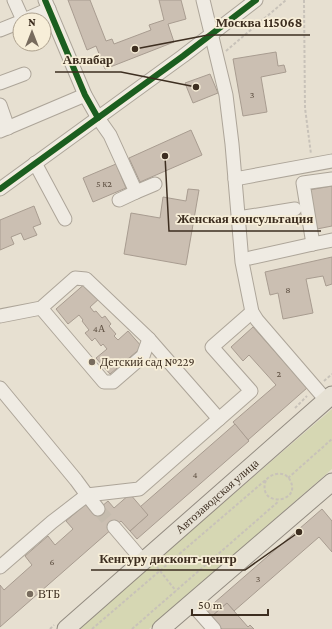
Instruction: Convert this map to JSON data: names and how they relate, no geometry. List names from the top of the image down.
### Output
{
  "streets": {
    "main road": ["Автозаводская улица"]
  },
  "places": [
    "Москва 115068",
    "Авлабар",
    "Женская консультация",
    "Детский сад №229",
    "Кенгуру дисконт-центр",
    "ВТБ"
  ],
  "house_numbers": [
    "3",
    "5 к2",
    "8",
    "4А",
    "2",
    "4",
    "6",
    "3"
  ],
  "scale_bar": "50 m",
  "north": "top"
}
